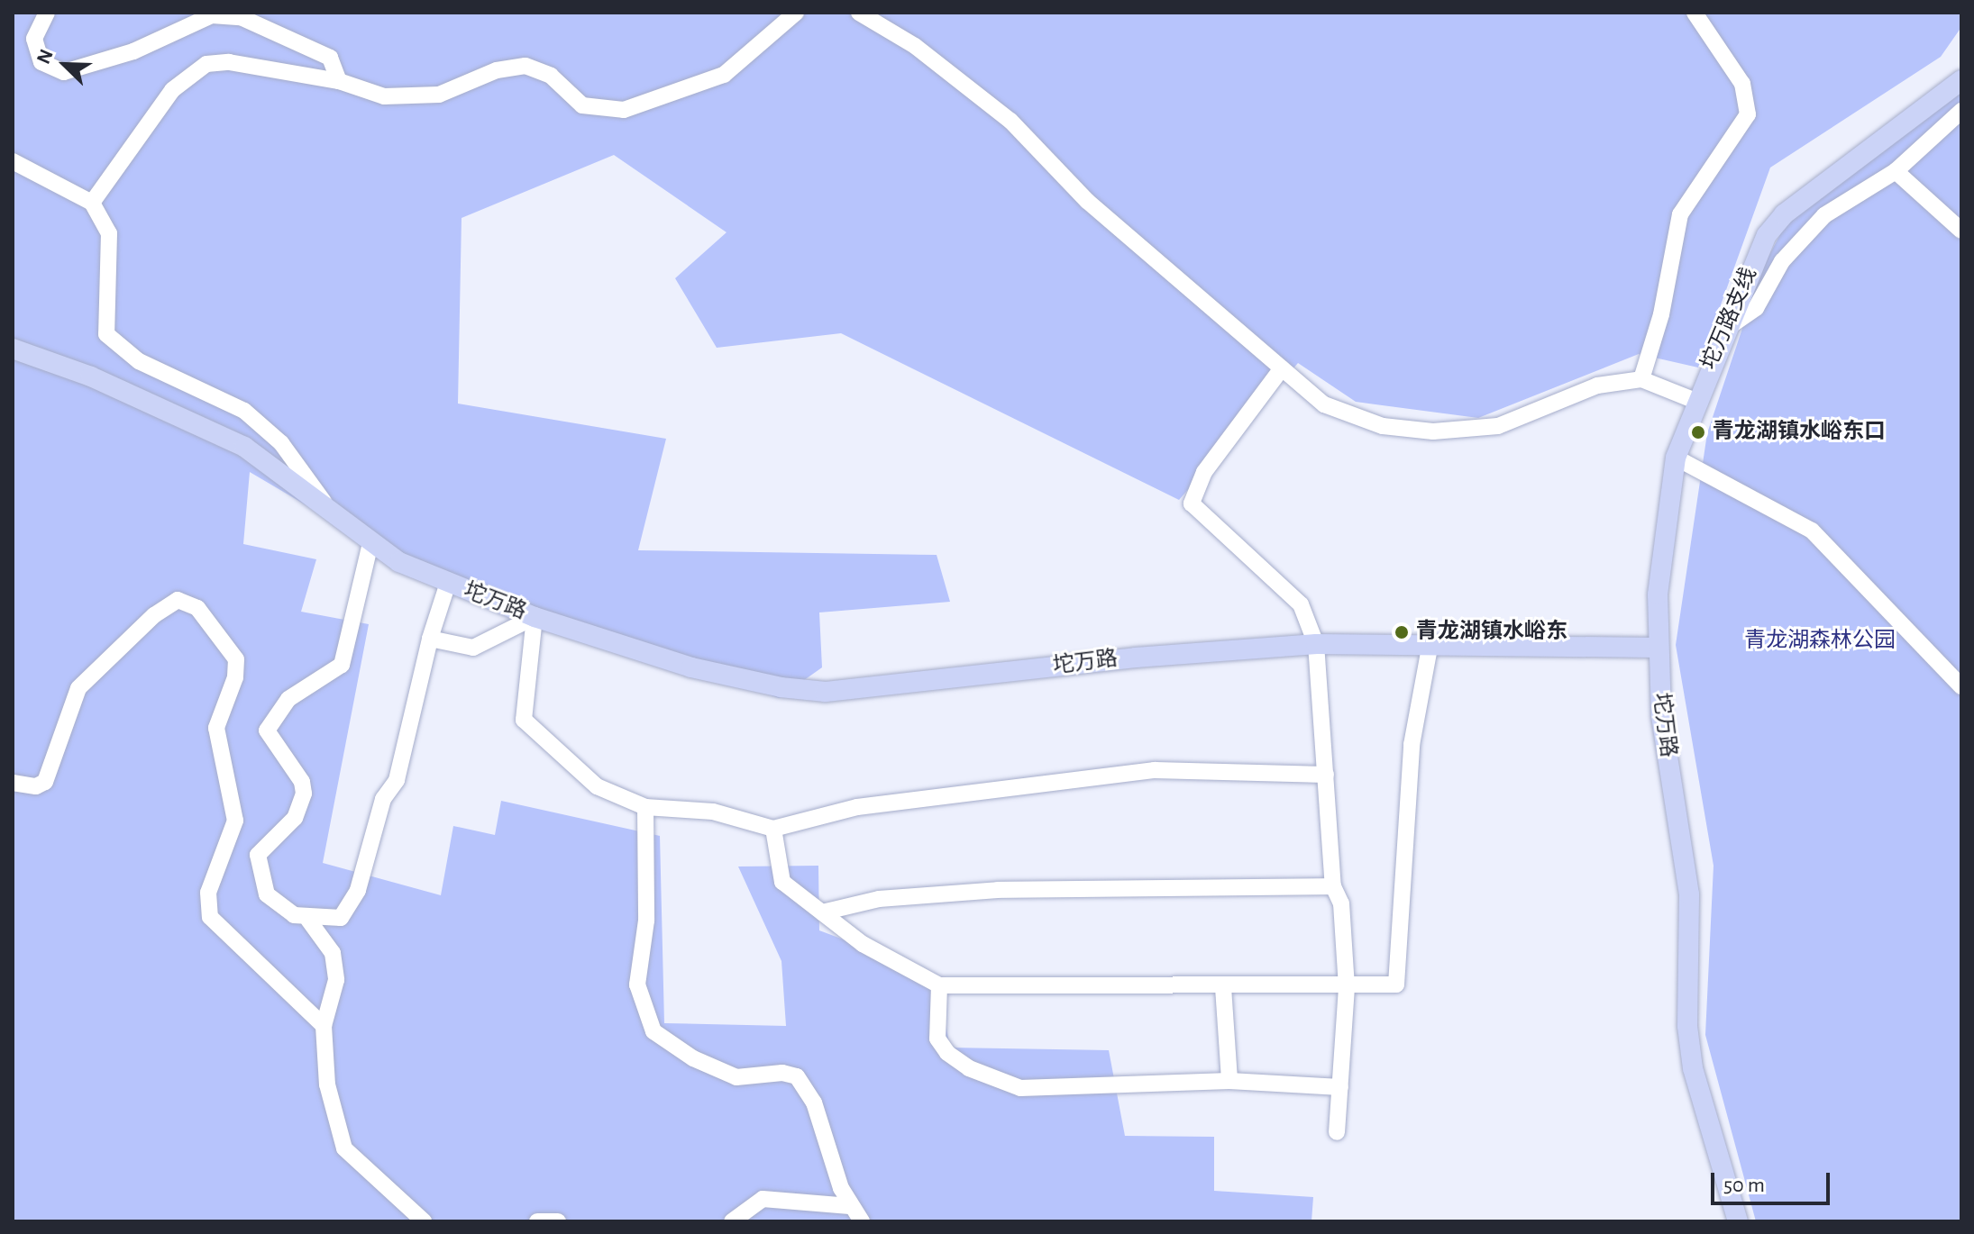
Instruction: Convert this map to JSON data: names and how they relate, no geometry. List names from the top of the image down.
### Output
{
  "streets": {
    "main road": ["坨万路支线", "坨万路"]
  },
  "crossings": [
    ["坨万路支线", "坨万路"]
  ],
  "parks": ["青龙湖森林公园"],
  "places": ["青龙湖镇水峪东口", "青龙湖镇水峪东"],
  "scale_bar": "50 m",
  "north": "top left"
}
